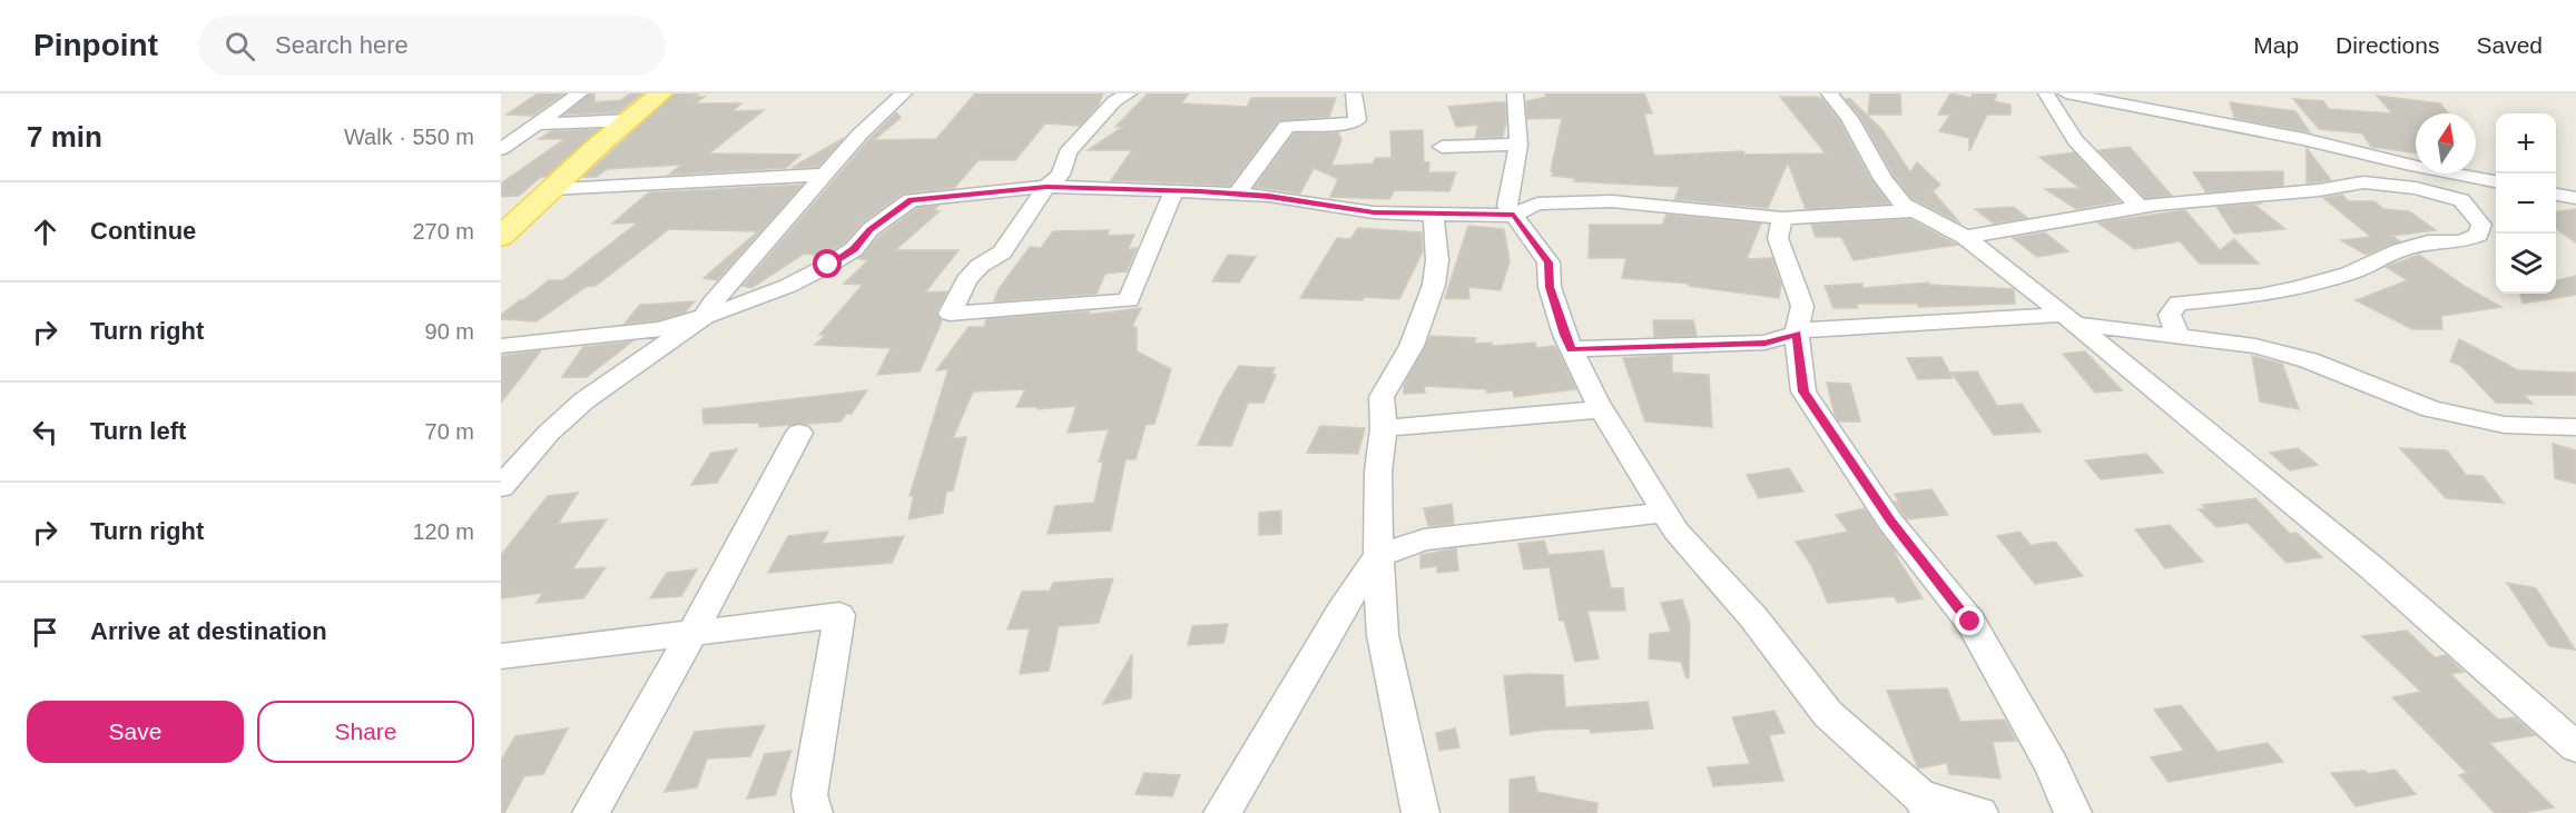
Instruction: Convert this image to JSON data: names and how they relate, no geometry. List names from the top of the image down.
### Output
{
  "north": "top",
  "page": {
    "header": "Pinpoint",
    "search": "Search here",
    "nav": ["Map", "Directions", "Saved"],
    "heading": ["7 min", "Walk · 550 m"],
    "map_buttons": ["+", "−"],
    "list": [
      ["Continue", "270 m"],
      ["Turn right", "90 m"],
      ["Turn left", "70 m"],
      ["Turn right", "120 m"],
      "Arrive at destination"
    ],
    "buttons": ["Save", "Share"]
  }
}
